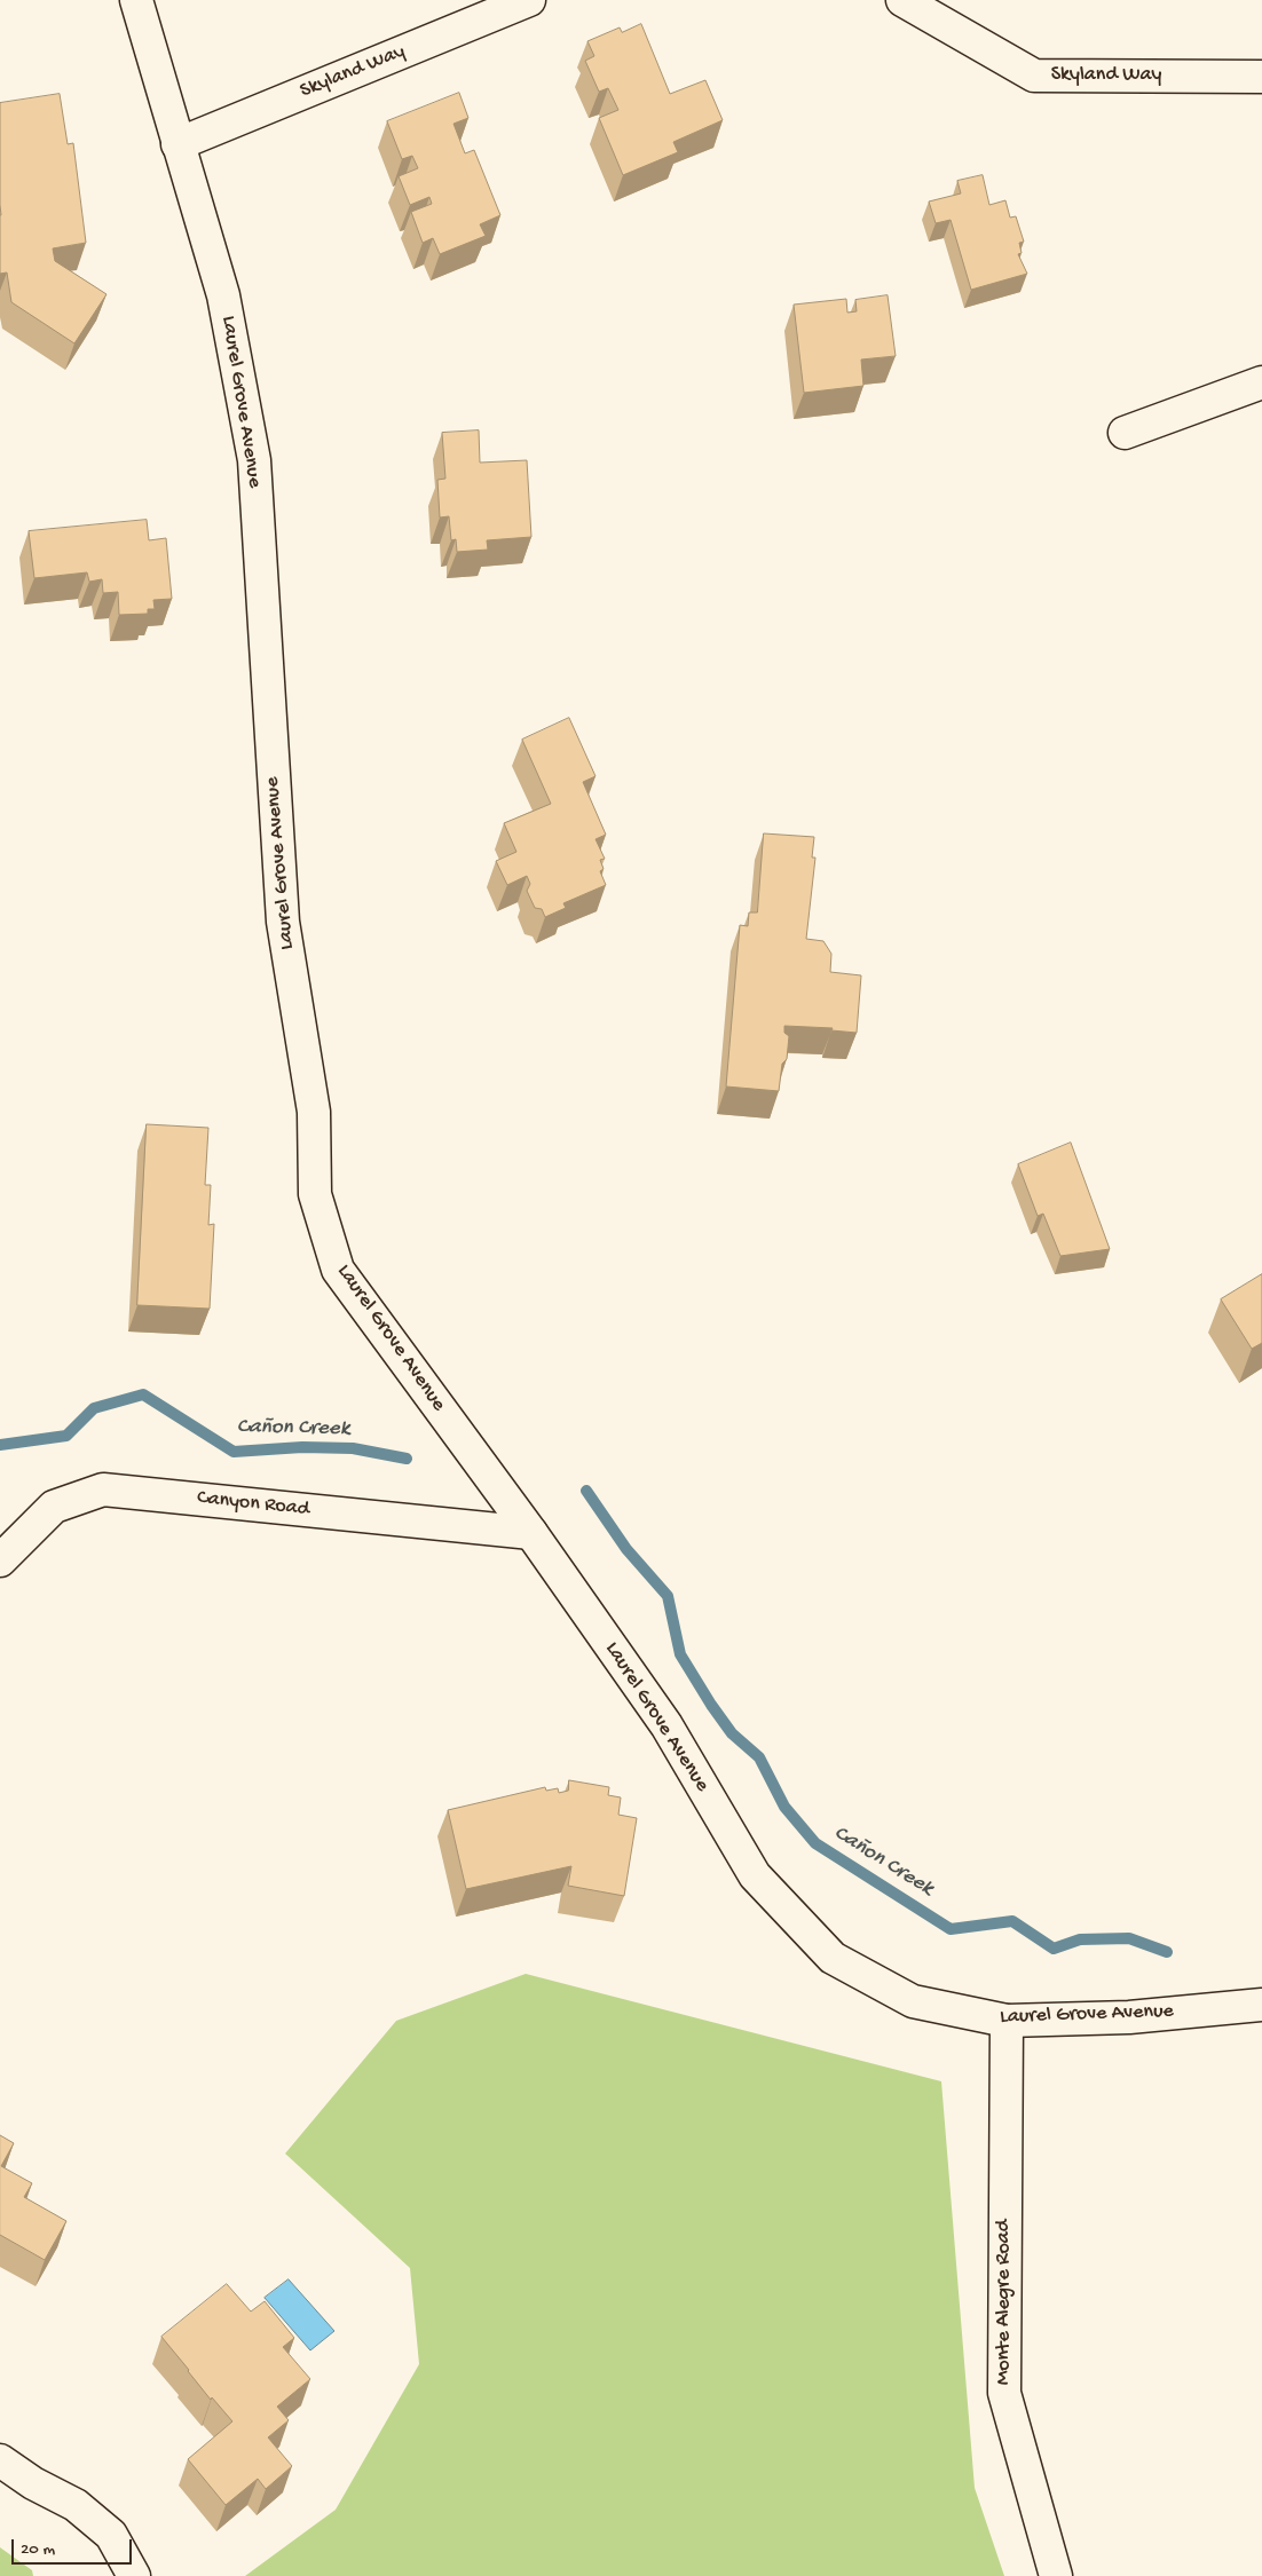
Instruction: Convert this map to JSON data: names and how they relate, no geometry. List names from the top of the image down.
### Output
{
  "streets": {
    "street": [
      "Skyland Way",
      "Laurel Grove Avenue",
      "Canyon Road",
      "Monte Alegre Road"
    ]
  },
  "crossings": [
    ["Skyland Way", "Laurel Grove Avenue"],
    ["Laurel Grove Avenue", "Canyon Road"],
    ["Laurel Grove Avenue", "Monte Alegre Road"]
  ],
  "water": ["Cañon Creek"],
  "scale_bar": "20 m"
}
